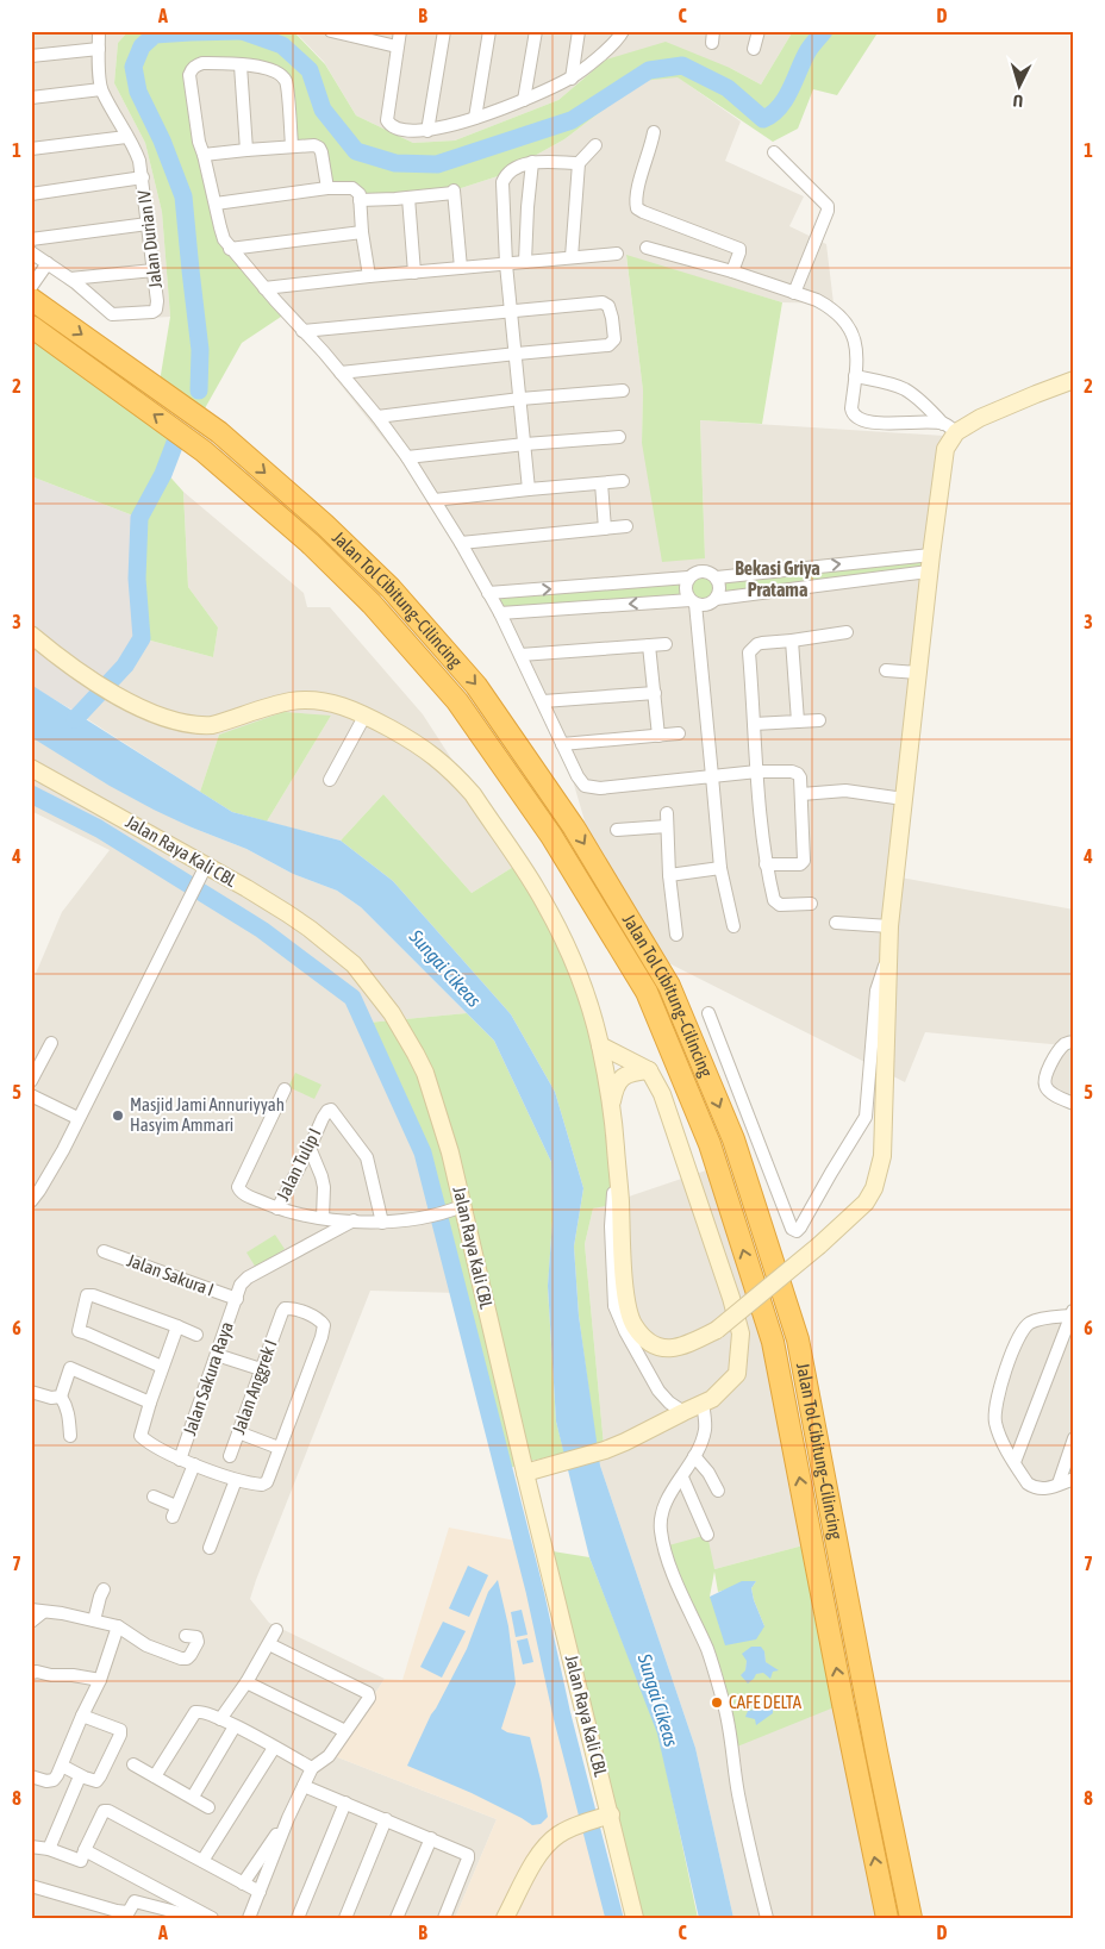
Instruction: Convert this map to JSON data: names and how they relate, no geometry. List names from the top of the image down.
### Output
{
  "streets": {
    "highway": ["Jalan Tol Cibitung–Cilincing"],
    "street": [
      "Jalan Durian IV",
      "Jalan Raya Kali CBL",
      "Jalan Tulip I",
      "Jalan Sakura I",
      "Jalan Sakura Raya",
      "Jalan Anggrek I"
    ]
  },
  "crossings": [
    ["Jalan Sakura I", "Jalan Sakura Raya"]
  ],
  "districts": ["Bekasi Griya Pratama"],
  "water": ["Sungai Cikeas"],
  "places": ["Masjid Jami Annuriyyah Hasyim Ammari", "CAFE DELTA"],
  "north": "bottom",
  "grid": {
    "columns": [
      "A",
      "B",
      "C",
      "D"
    ],
    "rows": [
      "1",
      "2",
      "3",
      "4",
      "5",
      "6",
      "7",
      "8"
    ]
  }
}
